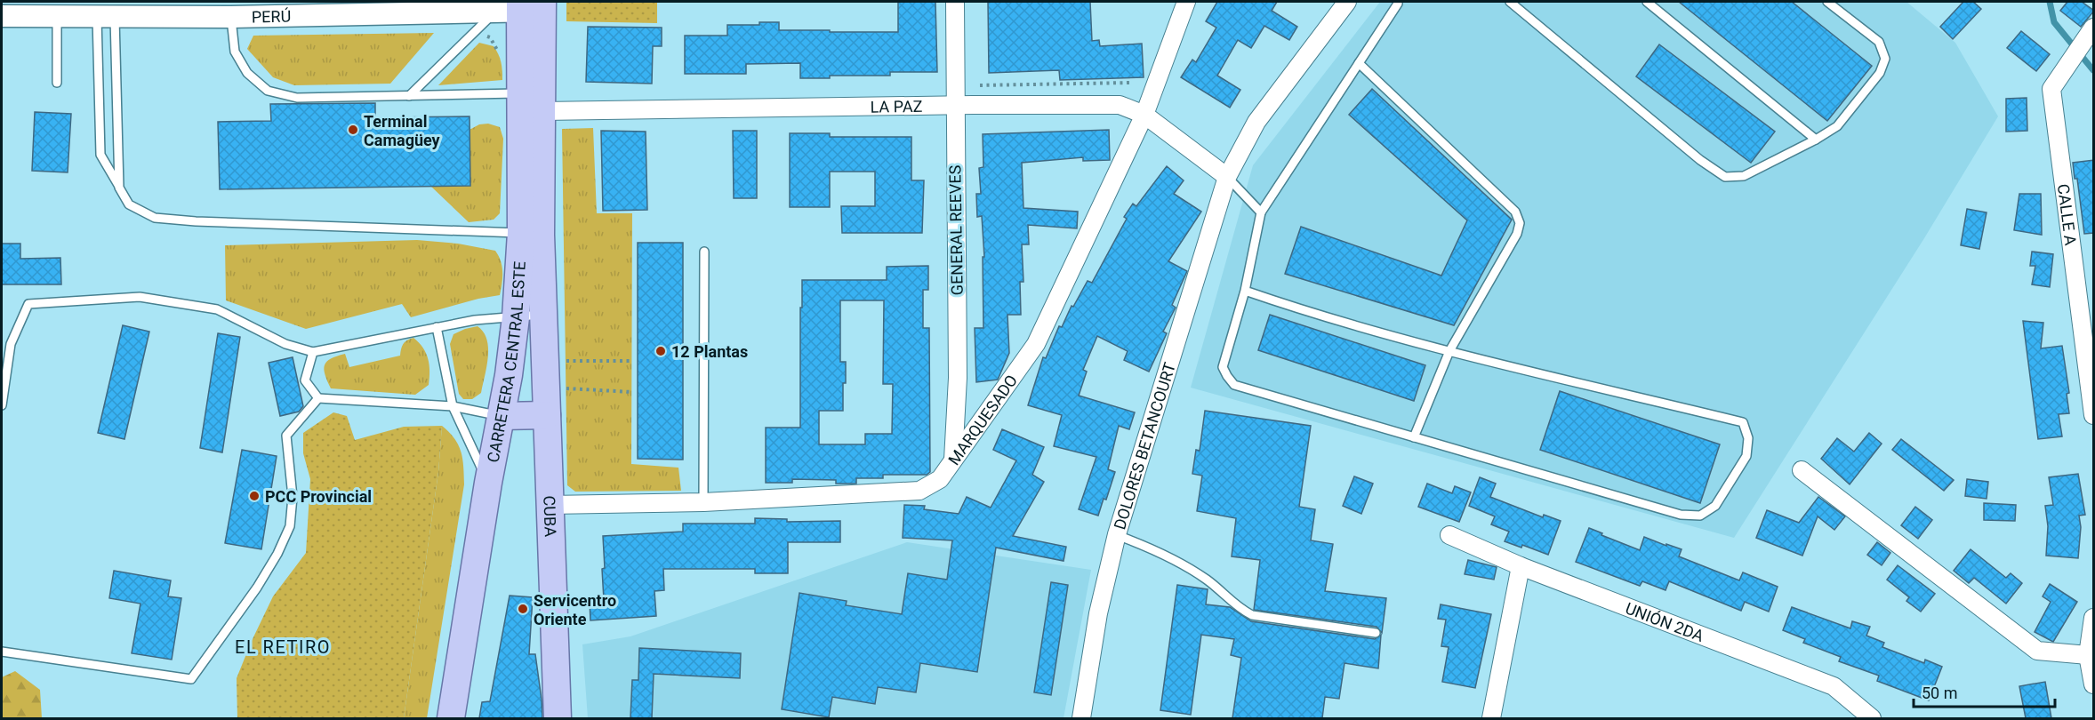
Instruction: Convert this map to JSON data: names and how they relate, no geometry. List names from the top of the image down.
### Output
{
  "streets": {
    "main road": ["CARRETERA CENTRAL ESTE", "CUBA"],
    "street": [
      "PERÚ",
      "LA PAZ",
      "CALLE A",
      "GENERAL REEVES",
      "MARQUESADO",
      "DOLORES BETANCOURT",
      "UNIÓN 2DA"
    ]
  },
  "crossings": [
    ["PERÚ", "CARRETERA CENTRAL ESTE"],
    ["LA PAZ", "GENERAL REEVES"],
    ["LA PAZ", "CARRETERA CENTRAL ESTE"],
    ["LA PAZ", "MARQUESADO"],
    ["LA PAZ", "DOLORES BETANCOURT"],
    ["GENERAL REEVES", "MARQUESADO"],
    ["CARRETERA CENTRAL ESTE", "CUBA"],
    ["MARQUESADO", "CUBA"]
  ],
  "districts": ["EL RETIRO"],
  "places": [
    "Terminal Camagüey",
    "12 Plantas",
    "PCC Provincial",
    "Servicentro Oriente"
  ],
  "scale_bar": "50 m"
}
